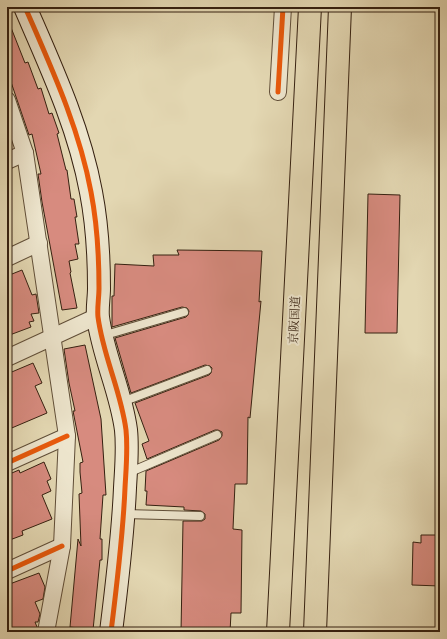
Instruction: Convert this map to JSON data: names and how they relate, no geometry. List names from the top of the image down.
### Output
{
  "streets": {
    "highway": ["京阪国道"]
  }
}
